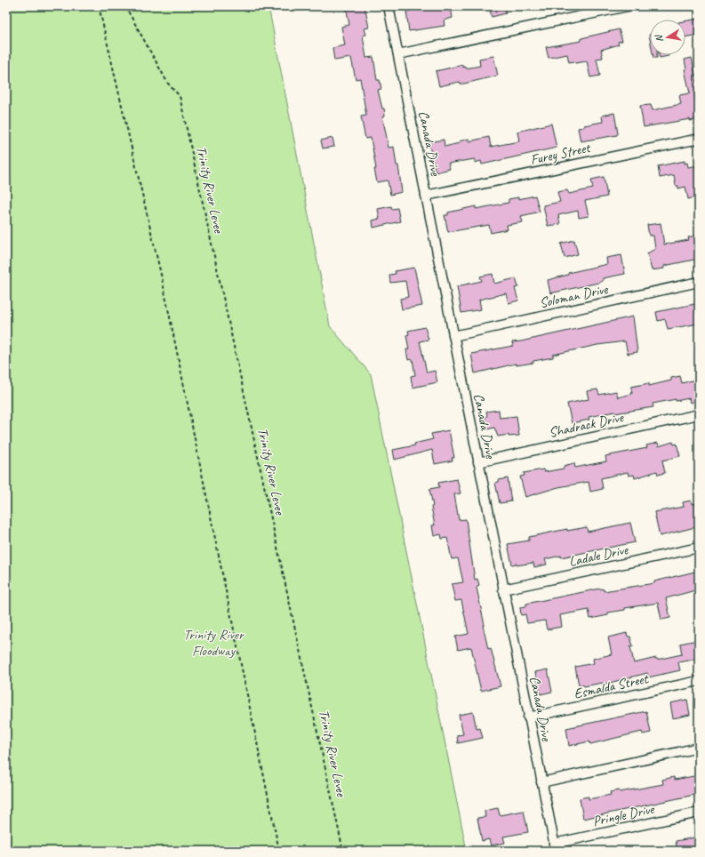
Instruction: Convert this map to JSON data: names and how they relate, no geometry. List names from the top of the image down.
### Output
{
  "streets": {
    "street": [
      "Canada Drive",
      "Furey Street",
      "Soloman Drive",
      "Shadrack Drive",
      "Ladale Drive",
      "Esmalda Street",
      "Pringle Drive"
    ],
    "path": ["Trinity River Levee"]
  },
  "crossings": [
    ["Canada Drive", "Furey Street"],
    ["Canada Drive", "Soloman Drive"],
    ["Canada Drive", "Shadrack Drive"],
    ["Canada Drive", "Ladale Drive"],
    ["Canada Drive", "Esmalda Street"],
    ["Canada Drive", "Pringle Drive"]
  ],
  "parks": ["Trinity River Floodway"],
  "north": "left"
}
